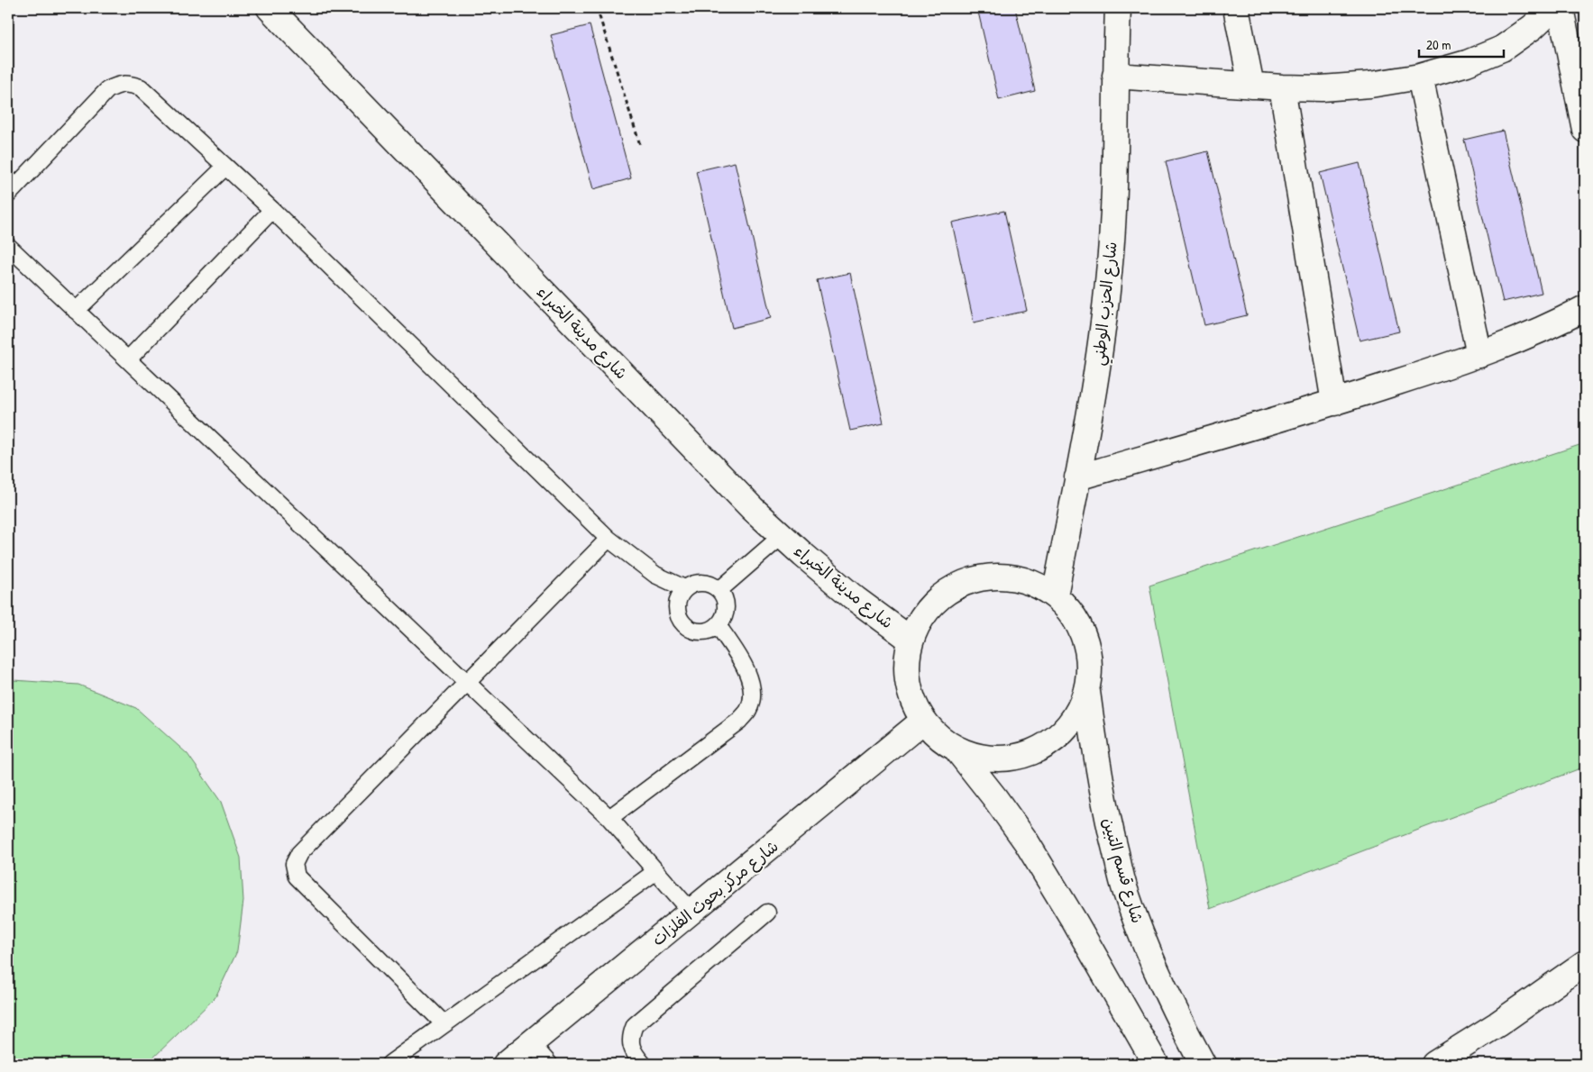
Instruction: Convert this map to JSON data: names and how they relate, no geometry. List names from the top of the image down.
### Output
{
  "streets": {
    "street": [
      "شارع الحزب الوطني",
      "شارع مدينة الخبراء",
      "شارع قسم التبين",
      "شارع مركز بحوث الفلزات"
    ]
  },
  "scale_bar": "20 m"
}
